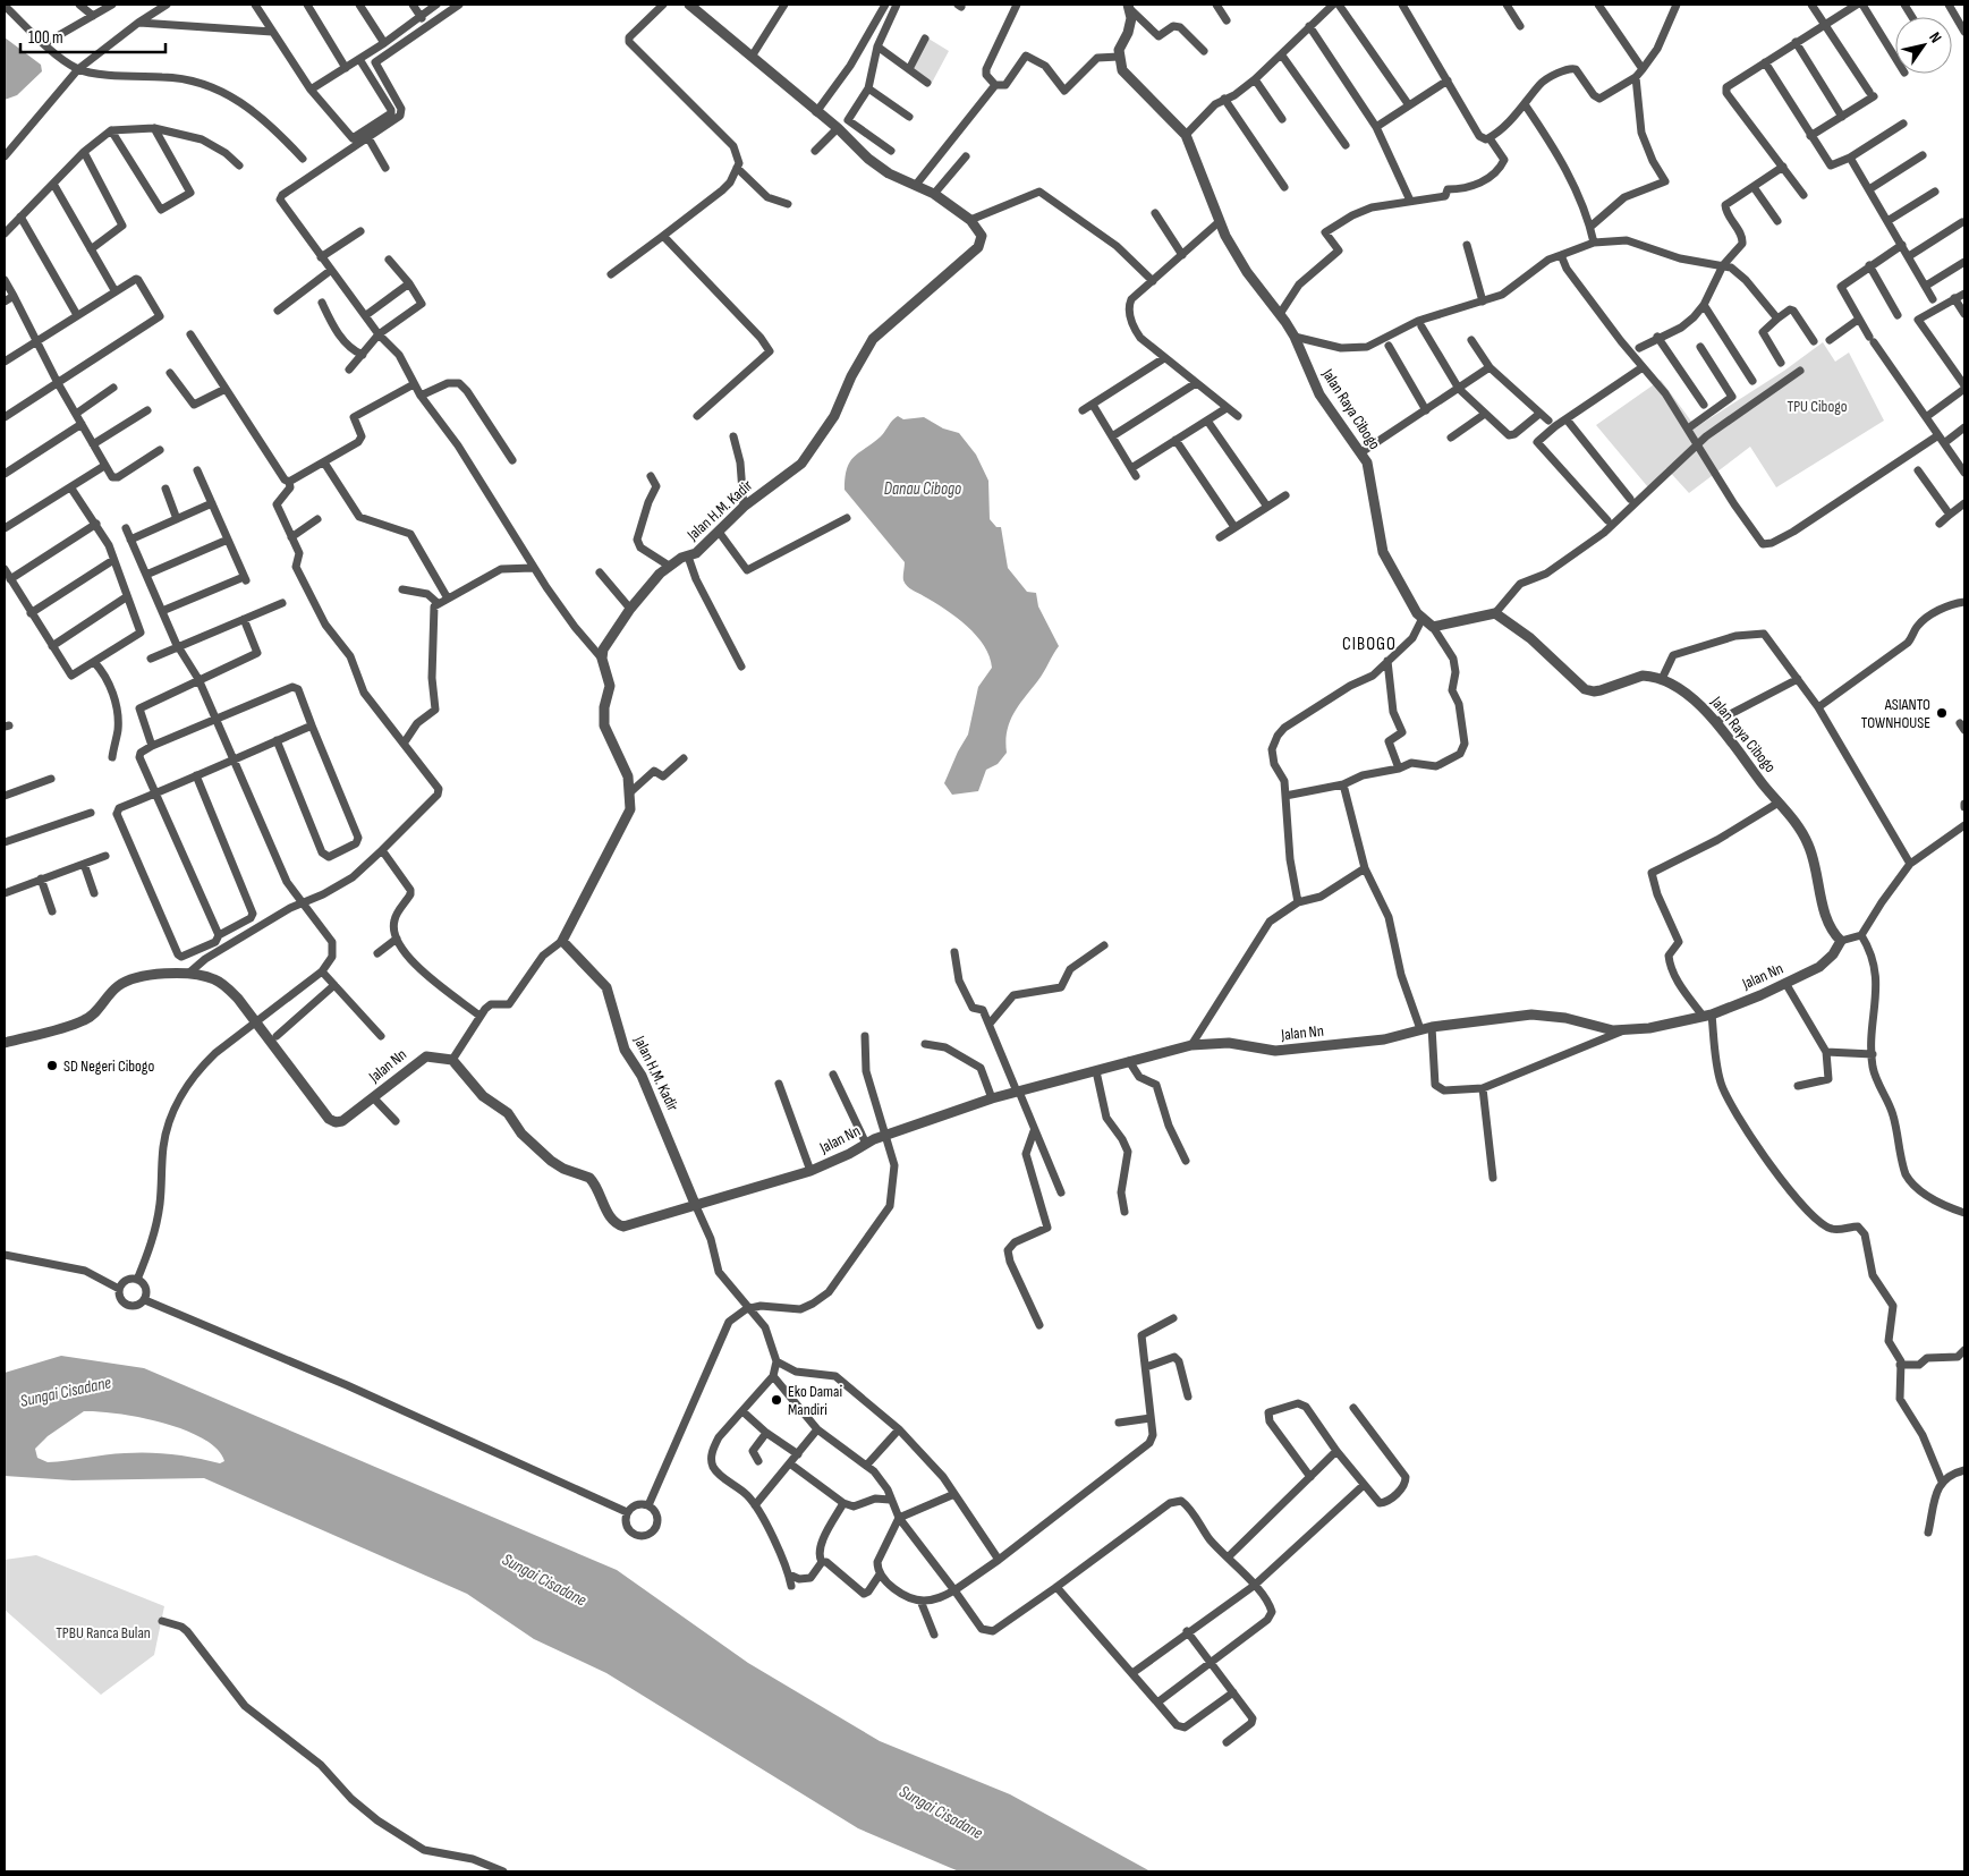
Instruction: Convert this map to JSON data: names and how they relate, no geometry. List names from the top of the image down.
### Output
{
  "streets": {
    "street": ["Jalan Raya Cibogo", "Jalan H.M. Kadir", "Jalan Nn"]
  },
  "crossings": [
    ["Jalan Raya Cibogo", "Jalan Nn"],
    ["Jalan H.M. Kadir", "Jalan Nn"]
  ],
  "districts": ["CIBOGO"],
  "water": ["Danau Cibogo", "Sungai Cisadane"],
  "parks": ["TPU Cibogo", "TPBU Ranca Bulan"],
  "places": ["ASIANTO TOWNHOUSE", "SD Negeri Cibogo", "Eko Damai Mandiri"],
  "scale_bar": "100 m",
  "north": "top right"
}
